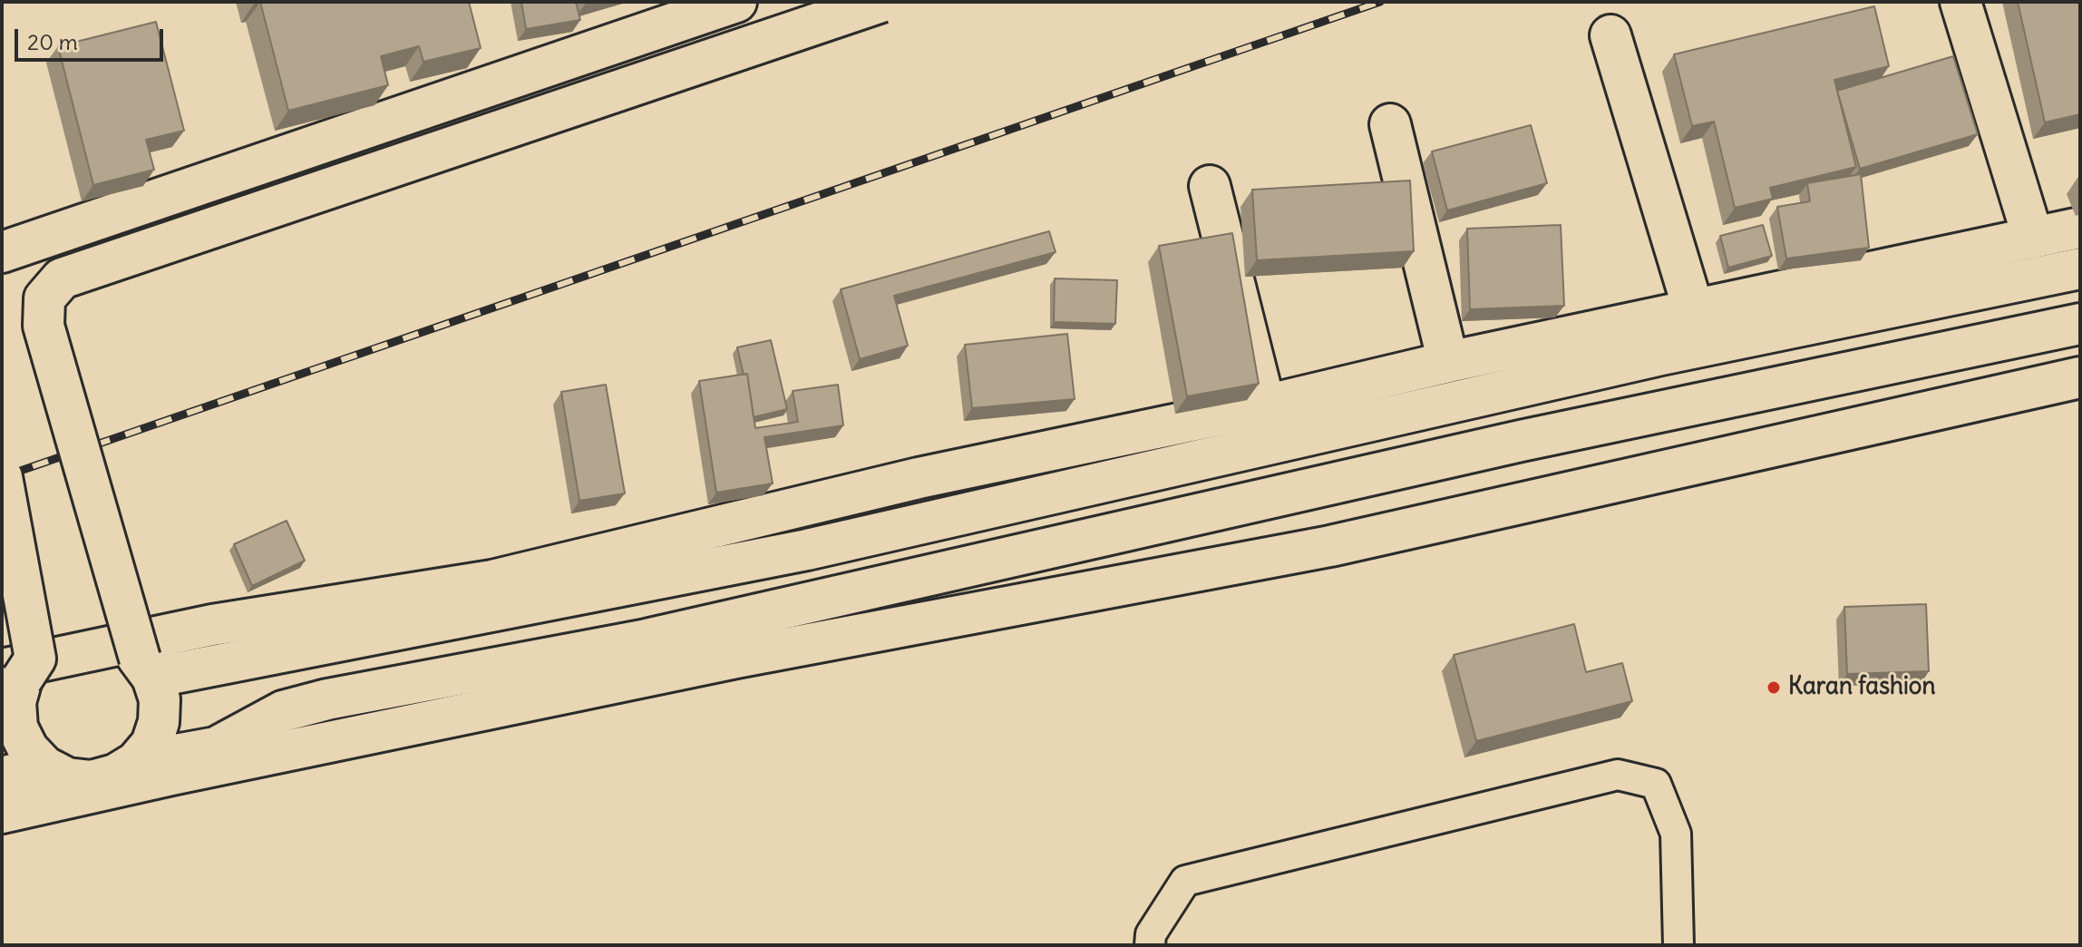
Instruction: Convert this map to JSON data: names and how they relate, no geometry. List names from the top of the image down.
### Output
{
  "places": ["Karan fashion"],
  "scale_bar": "20 m"
}
